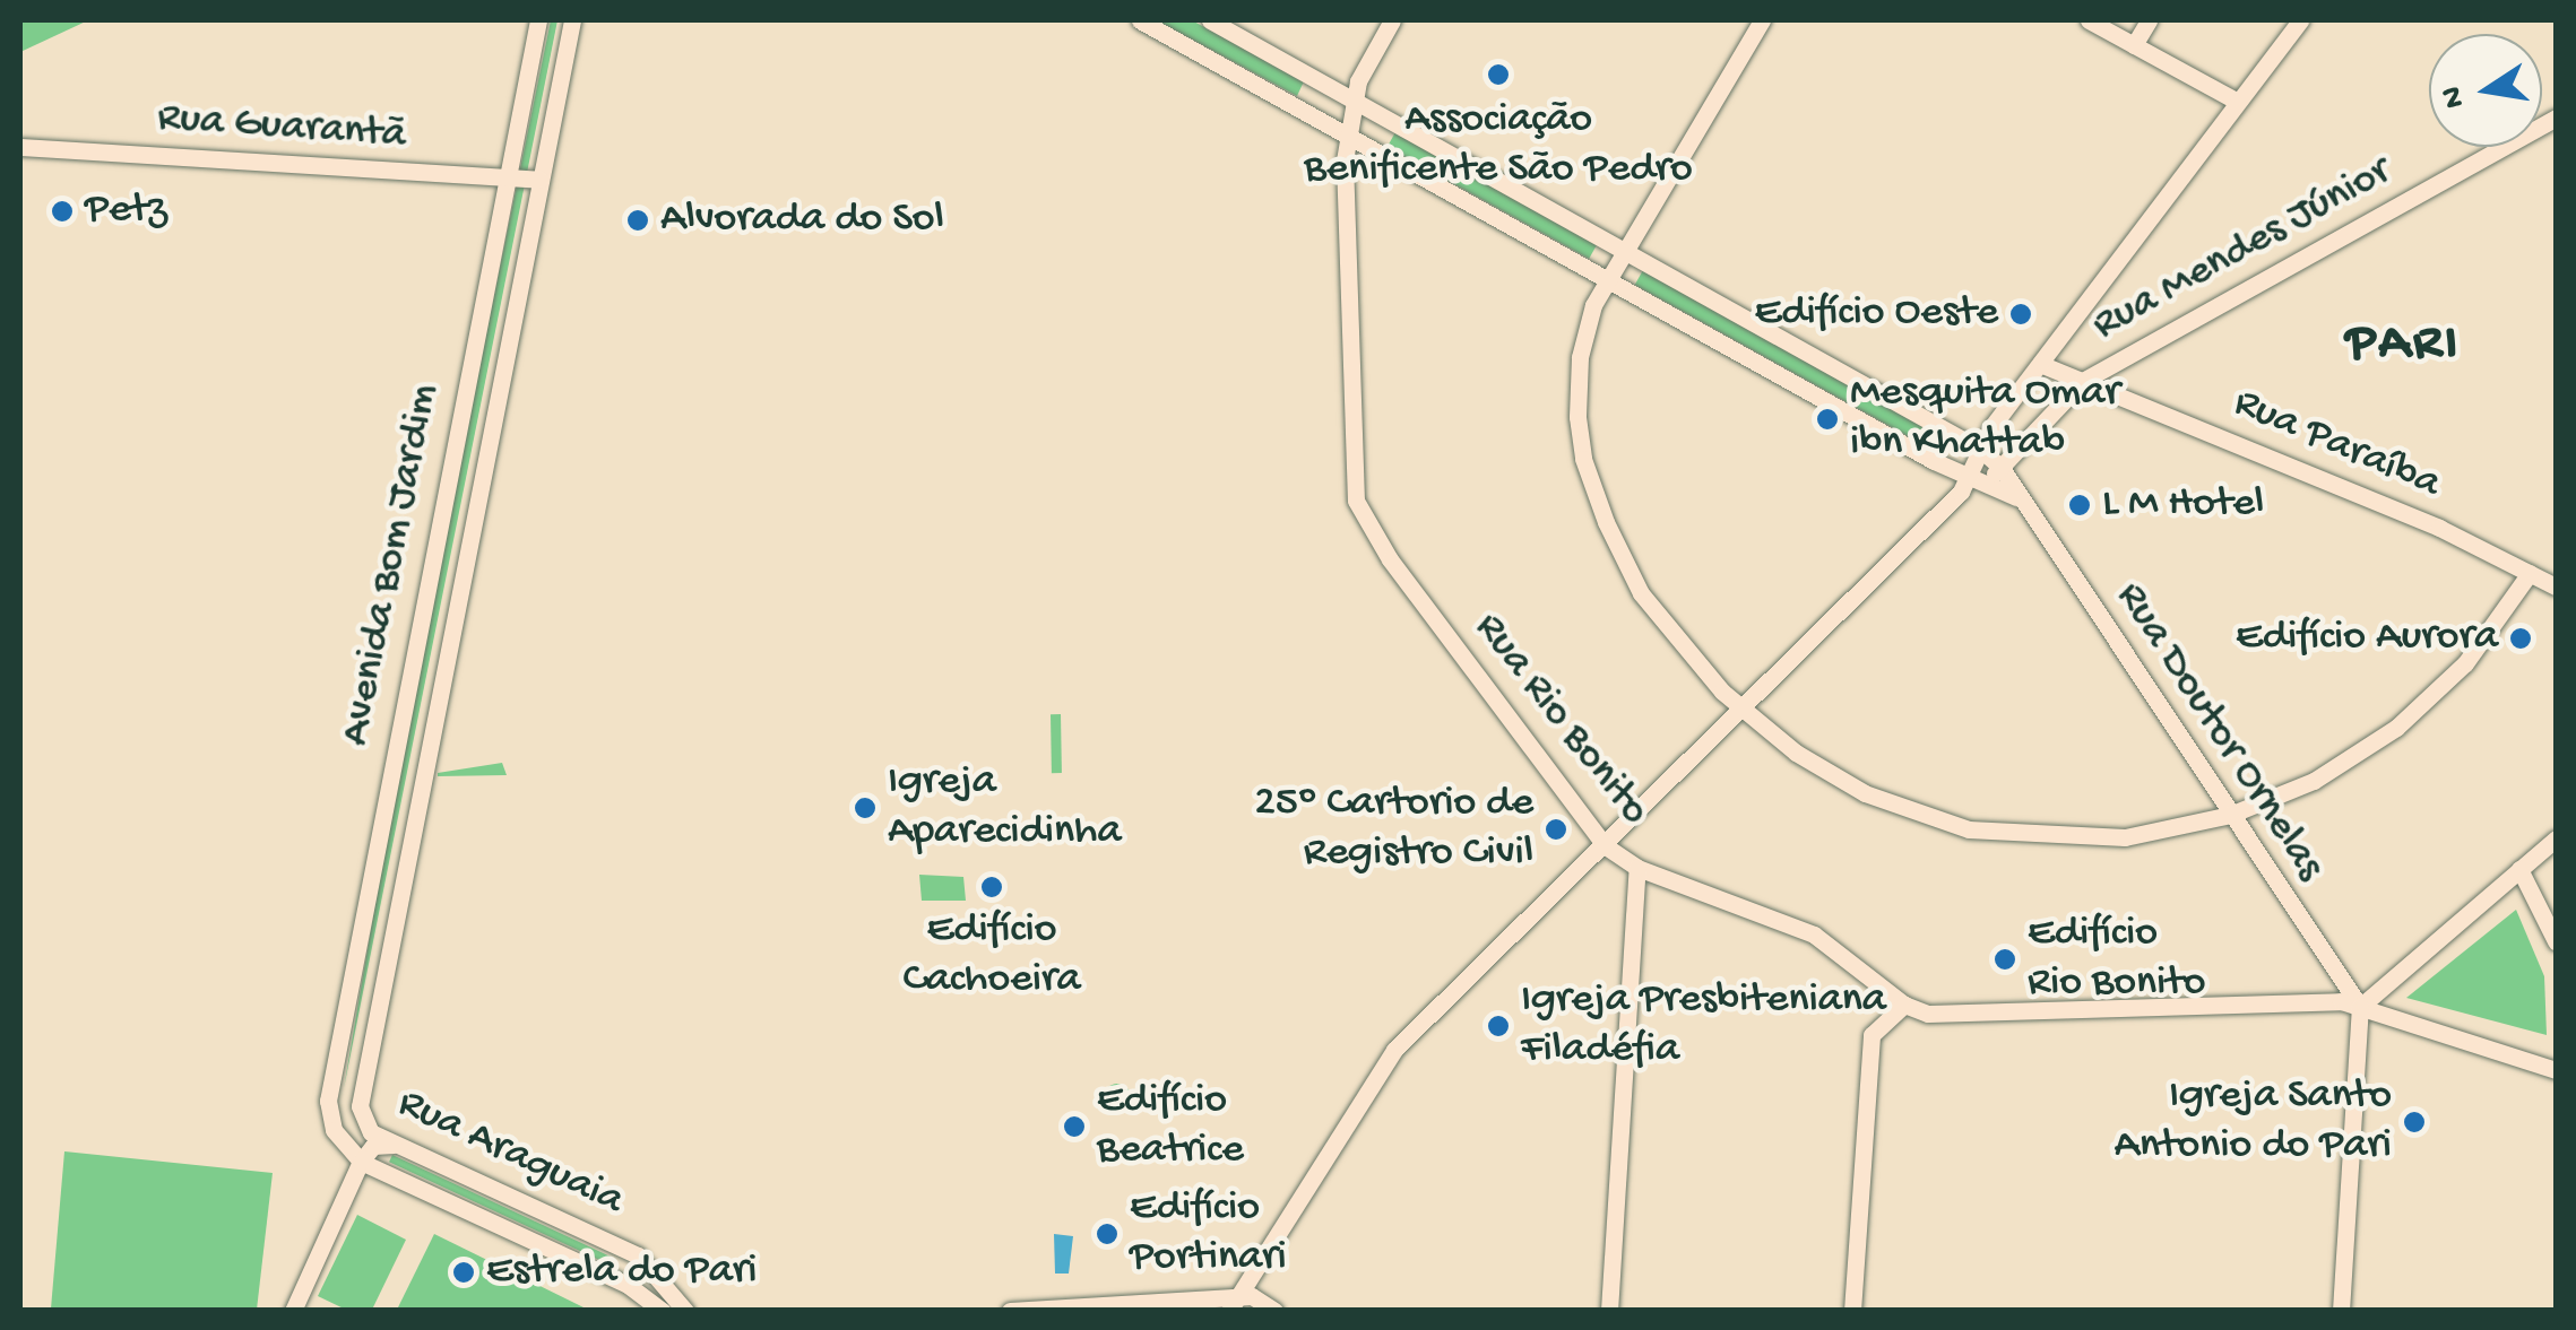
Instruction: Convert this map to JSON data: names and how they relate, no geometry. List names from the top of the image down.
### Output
{
  "streets": {
    "street": [
      "Rua Guarantã",
      "Rua Mendes Júnior",
      "Rua Paraíba",
      "Avenida Bom Jardim",
      "Rua Rio Bonito",
      "Rua Doutor Ornelas",
      "Rua Araguaia"
    ]
  },
  "crossings": [
    ["Rua Guarantã", "Avenida Bom Jardim"],
    ["Rua Mendes Júnior", "Rua Paraíba"],
    ["Rua Mendes Júnior", "Rua Doutor Ornelas"],
    ["Avenida Bom Jardim", "Rua Araguaia"],
    ["Rua Rio Bonito", "Rua Doutor Ornelas"]
  ],
  "districts": ["PARI"],
  "places": [
    "Associação Benificente São Pedro",
    "Petz",
    "Alvorada do Sol",
    "Edifício Oeste",
    "Mesquita Omar ibn Khattab",
    "L M Hotel",
    "Edifício Aurora",
    "Igreja Aparecidinha",
    "25º Cartorio de Registro Civil",
    "Edifício Cachoeira",
    "Edifício Rio Bonito",
    "Igreja Presbiteniana Filadéfia",
    "Igreja Santo Antonio do Pari",
    "Edifício Beatrice",
    "Edifício Portinari",
    "Estrela do Pari"
  ],
  "north": "left"
}
